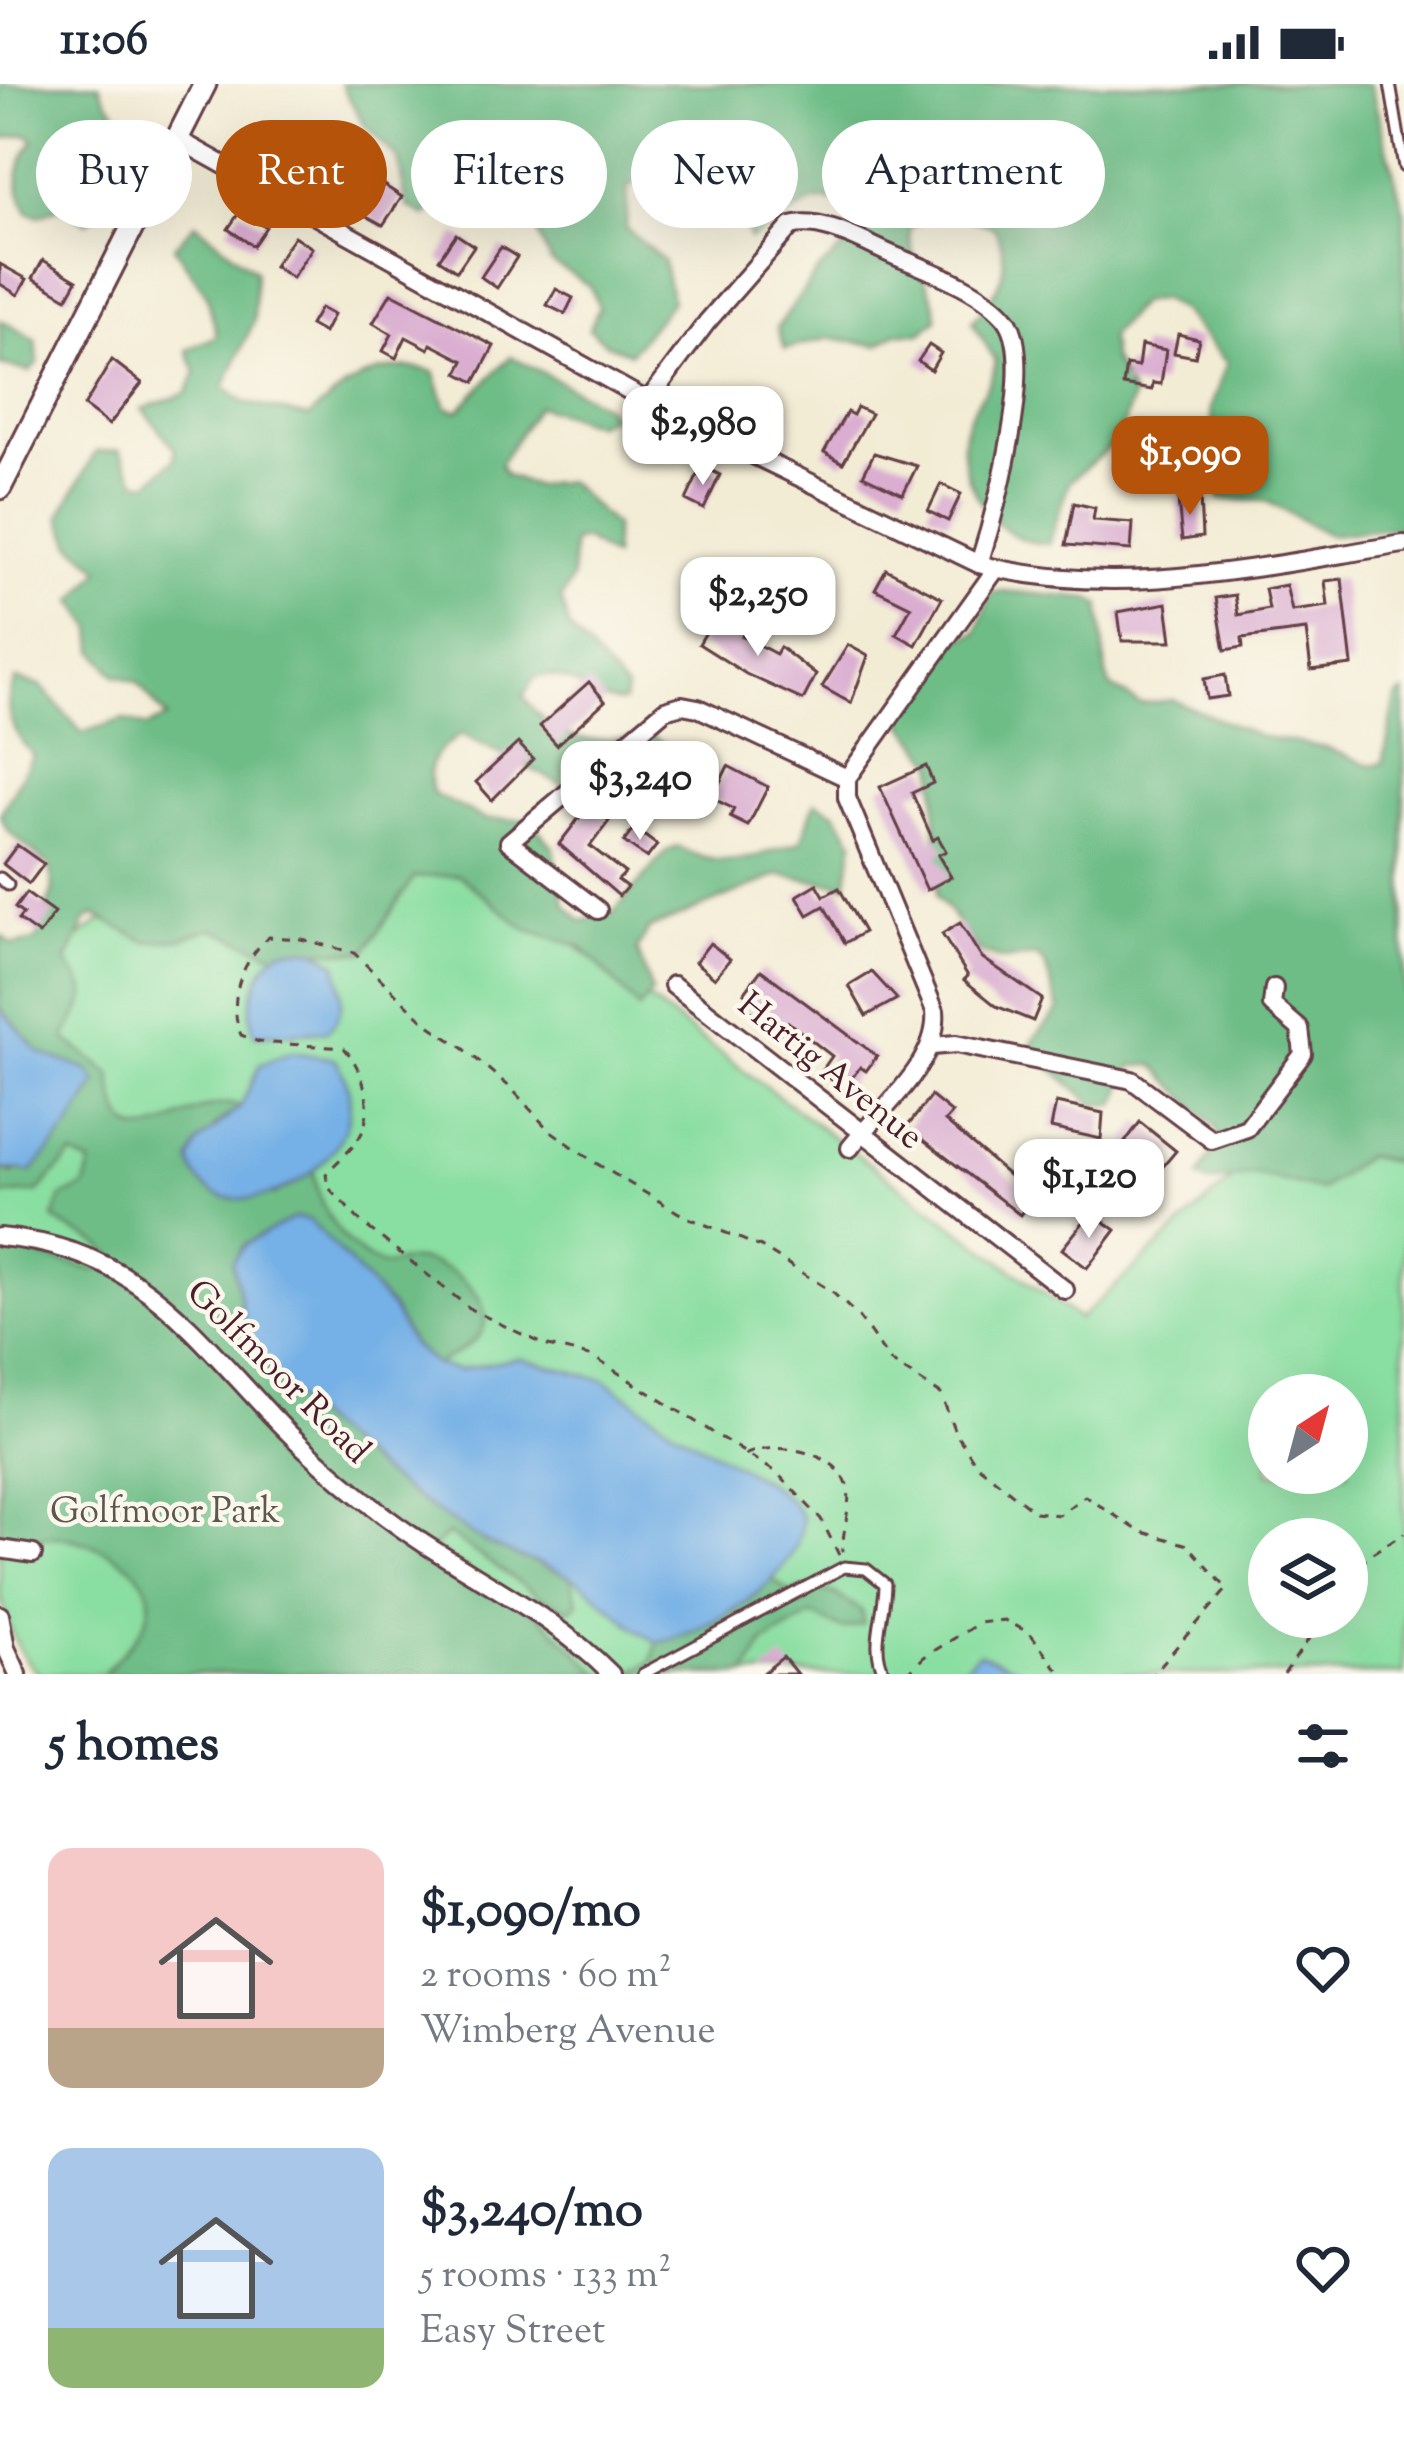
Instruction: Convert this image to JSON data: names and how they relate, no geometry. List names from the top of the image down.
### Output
{
  "streets": {
    "street": ["Hartig Avenue", "Golfmoor Road"]
  },
  "parks": ["Golfmoor Park"],
  "north": "top right",
  "page": {
    "status": "11:06",
    "chip": [
      "Buy",
      "Rent",
      "Filters",
      "New",
      "Apartment"
    ],
    "price": [
      "$2,980",
      "$1,090",
      "$2,250",
      "$3,240",
      "$1,120"
    ],
    "heading": "5 homes",
    "list": [
      {
        "name": "$1,090/mo",
        "note": "2 rooms · 60 m² · Wimberg Avenue"
      },
      {
        "name": "$3,240/mo",
        "note": "5 rooms · 133 m² · Easy Street"
      }
    ]
  }
}
